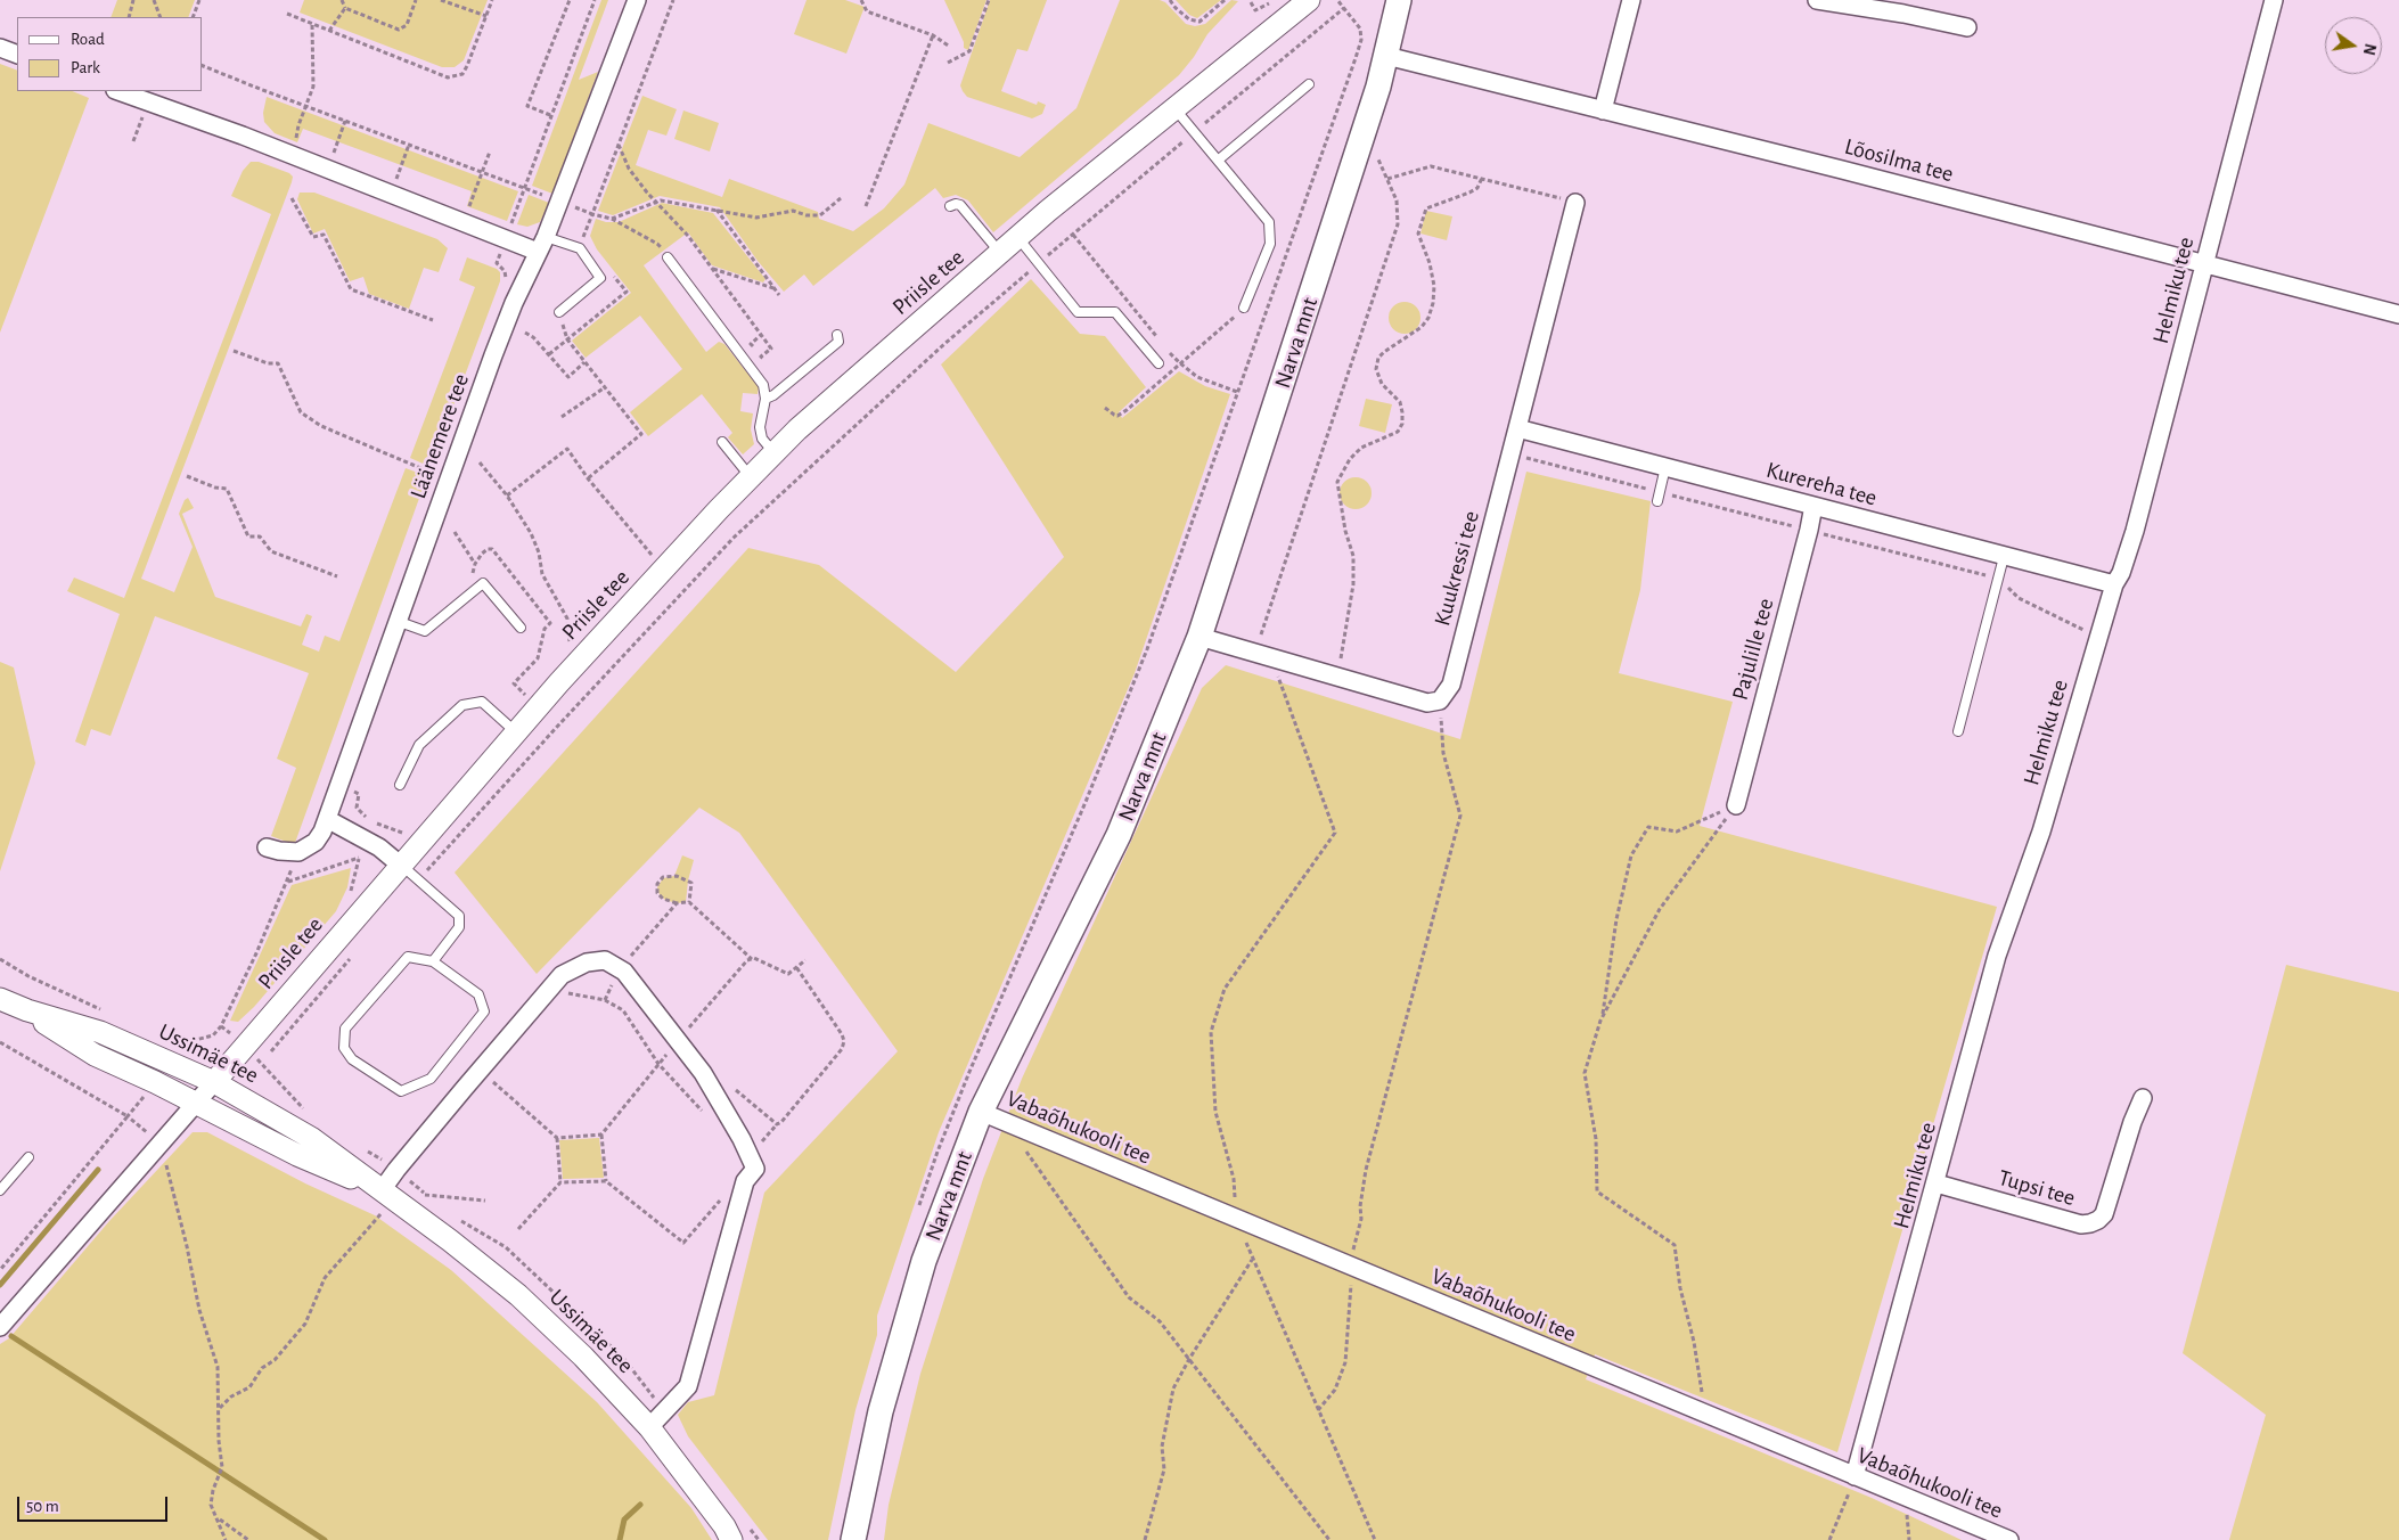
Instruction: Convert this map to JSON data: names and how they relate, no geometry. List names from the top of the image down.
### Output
{
  "streets": {
    "main road": ["Narva mnt"],
    "street": [
      "Lõosilma tee",
      "Priisle tee",
      "Helmiku tee",
      "Läänemere tee",
      "Kurereha tee",
      "Kuukressi tee",
      "Pajulille tee",
      "Ussimäe tee",
      "Vabaõhukooli tee",
      "Tupsi tee"
    ]
  },
  "crossings": [
    ["Lõosilma tee", "Helmiku tee"],
    ["Lõosilma tee", "Narva mnt"],
    ["Priisle tee", "Ussimäe tee"],
    ["Helmiku tee", "Kurereha tee"],
    ["Helmiku tee", "Vabaõhukooli tee"],
    ["Helmiku tee", "Tupsi tee"],
    ["Narva mnt", "Vabaõhukooli tee"],
    ["Kurereha tee", "Kuukressi tee"],
    ["Kurereha tee", "Pajulille tee"]
  ],
  "legend": ["Road", "Park"],
  "scale_bar": "50 m",
  "north": "right"
}
